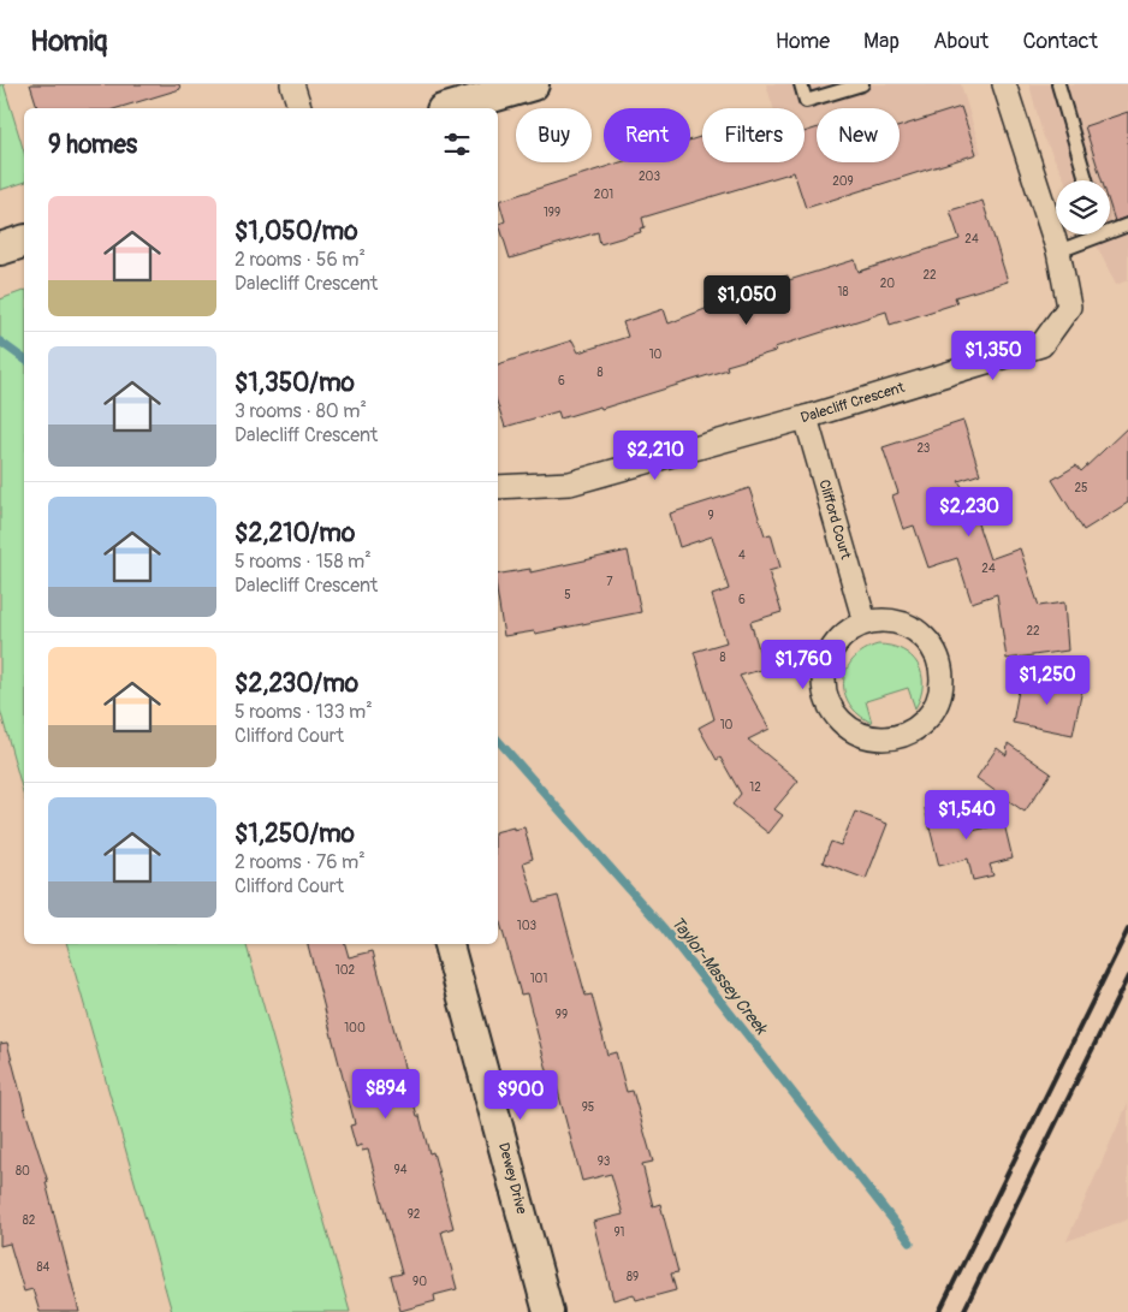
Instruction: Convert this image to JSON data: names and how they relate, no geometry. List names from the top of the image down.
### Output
{
  "streets": {
    "street": ["Dalecliff Crescent", "Clifford Court", "Dewey Drive"]
  },
  "crossings": [
    ["Dalecliff Crescent", "Clifford Court"]
  ],
  "water": ["Taylor-Massey Creek"],
  "house_numbers": [
    "203",
    "209",
    "201",
    "199",
    "24",
    "22",
    "20",
    "18",
    "10",
    "8",
    "6",
    "23",
    "25",
    "9",
    "4",
    "24",
    "7",
    "5",
    "6",
    "22",
    "8",
    "10",
    "12",
    "103",
    "102",
    "101",
    "99",
    "100",
    "95",
    "93",
    "94",
    "80",
    "92",
    "82",
    "91",
    "84",
    "89",
    "90"
  ],
  "page": {
    "header": "Homiq",
    "nav": [
      "Home",
      "Map",
      "About",
      "Contact"
    ],
    "chip": [
      "Buy",
      "Rent",
      "Filters",
      "New"
    ],
    "heading": "9 homes",
    "list": [
      {
        "name": "$1,050/mo",
        "note": "2 rooms · 56 m² · Dalecliff Crescent"
      },
      {
        "name": "$1,350/mo",
        "note": "3 rooms · 80 m² · Dalecliff Crescent"
      },
      {
        "name": "$2,210/mo",
        "note": "5 rooms · 158 m² · Dalecliff Crescent"
      },
      {
        "name": "$2,230/mo",
        "note": "5 rooms · 133 m² · Clifford Court"
      },
      {
        "name": "$1,250/mo",
        "note": "2 rooms · 76 m² · Clifford Court"
      }
    ],
    "price": [
      "$1,050",
      "$1,350",
      "$2,210",
      "$2,230",
      "$1,760",
      "$1,250",
      "$1,540",
      "$894",
      "$900"
    ]
  }
}
